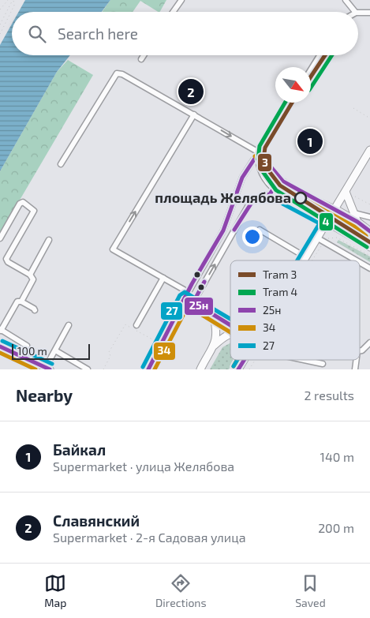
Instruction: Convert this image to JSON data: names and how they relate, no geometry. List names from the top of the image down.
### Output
{
  "places": ["площадь Желябова"],
  "lines": [
    "tram line 3",
    "tram line 4",
    "transit line 25н",
    "transit line 34",
    "transit line 27"
  ],
  "legend": [
    "Tram 3",
    "Tram 4",
    "25н",
    "34",
    "27"
  ],
  "scale_bar": "100 m",
  "north": "bottom right",
  "page": {
    "search": "Search here",
    "pins": ["2", "1"],
    "scale": "100 m",
    "heading": ["Nearby", "2 results"],
    "list": [
      {
        "mark": "1",
        "name": "Байкал",
        "note": "Supermarket · улица Желябова",
        "value": "140 m"
      },
      {
        "mark": "2",
        "name": "Славянский",
        "note": "Supermarket · 2-я Садовая улица",
        "value": "200 m"
      }
    ],
    "nav": ["Map", "Directions", "Saved"]
  }
}
